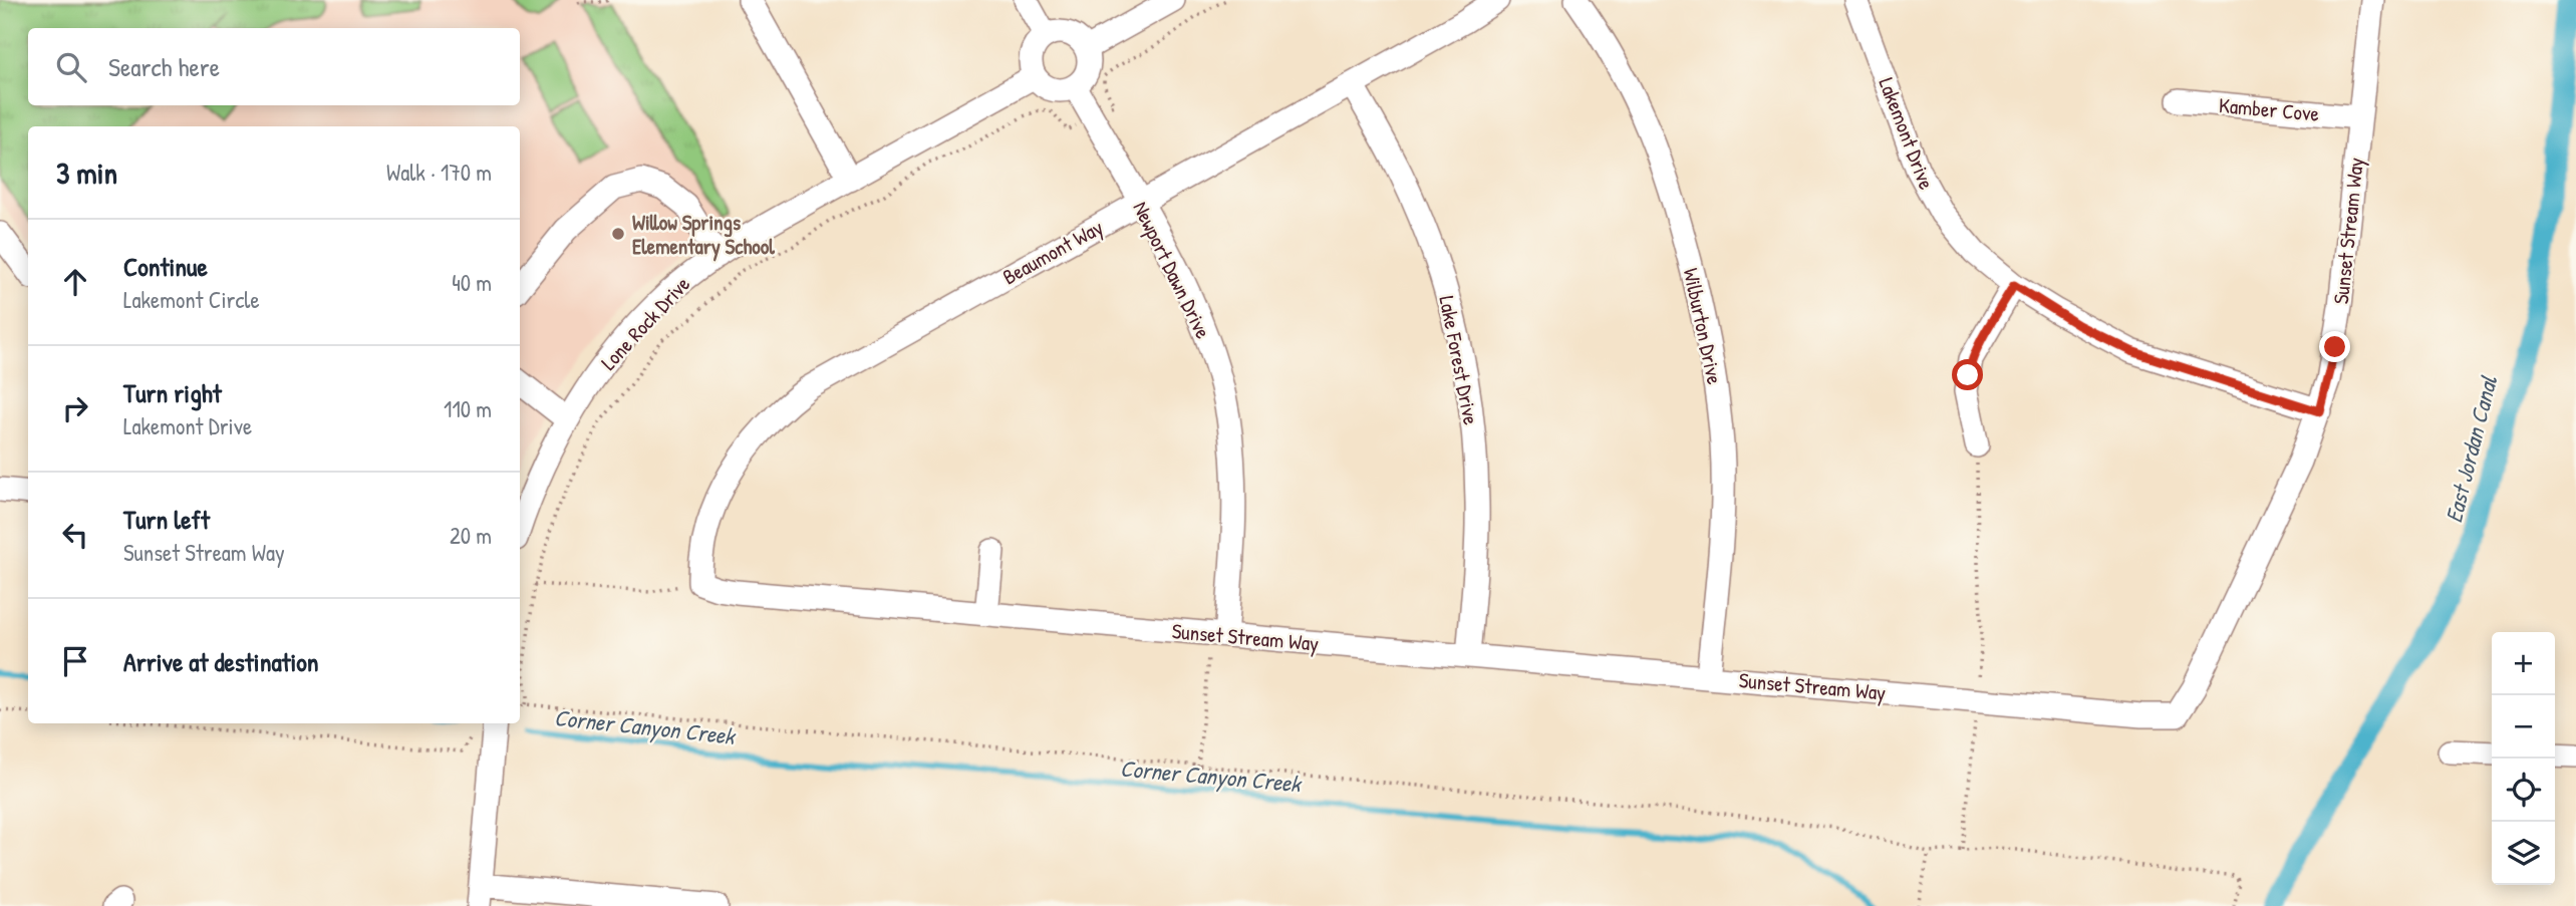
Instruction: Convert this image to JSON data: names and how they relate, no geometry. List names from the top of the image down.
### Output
{
  "streets": {
    "street": [
      "Kamber Cove",
      "Lakemont Drive",
      "Sunset Stream Way",
      "Beaumont Way",
      "Newport Dawn Drive",
      "Lone Rock Drive",
      "Wilburton Drive",
      "Lake Forest Drive"
    ]
  },
  "crossings": [
    ["Kamber Cove", "Sunset Stream Way"],
    ["Lakemont Drive", "Sunset Stream Way"],
    ["Sunset Stream Way", "Beaumont Way"],
    ["Sunset Stream Way", "Newport Dawn Drive"],
    ["Sunset Stream Way", "Wilburton Drive"],
    ["Sunset Stream Way", "Lake Forest Drive"],
    ["Beaumont Way", "Newport Dawn Drive"],
    ["Beaumont Way", "Lake Forest Drive"],
    ["Newport Dawn Drive", "Lone Rock Drive"]
  ],
  "water": ["East Jordan Canal", "Corner Canyon Creek"],
  "places": ["Willow Springs Elementary School"],
  "page": {
    "search": "Search here",
    "heading": ["3 min", "Walk · 170 m"],
    "list": [
      ["Continue", "Lakemont Circle", "40 m"],
      ["Turn right", "Lakemont Drive", "110 m"],
      ["Turn left", "Sunset Stream Way", "20 m"],
      "Arrive at destination"
    ],
    "map_buttons": ["+", "−"]
  }
}
